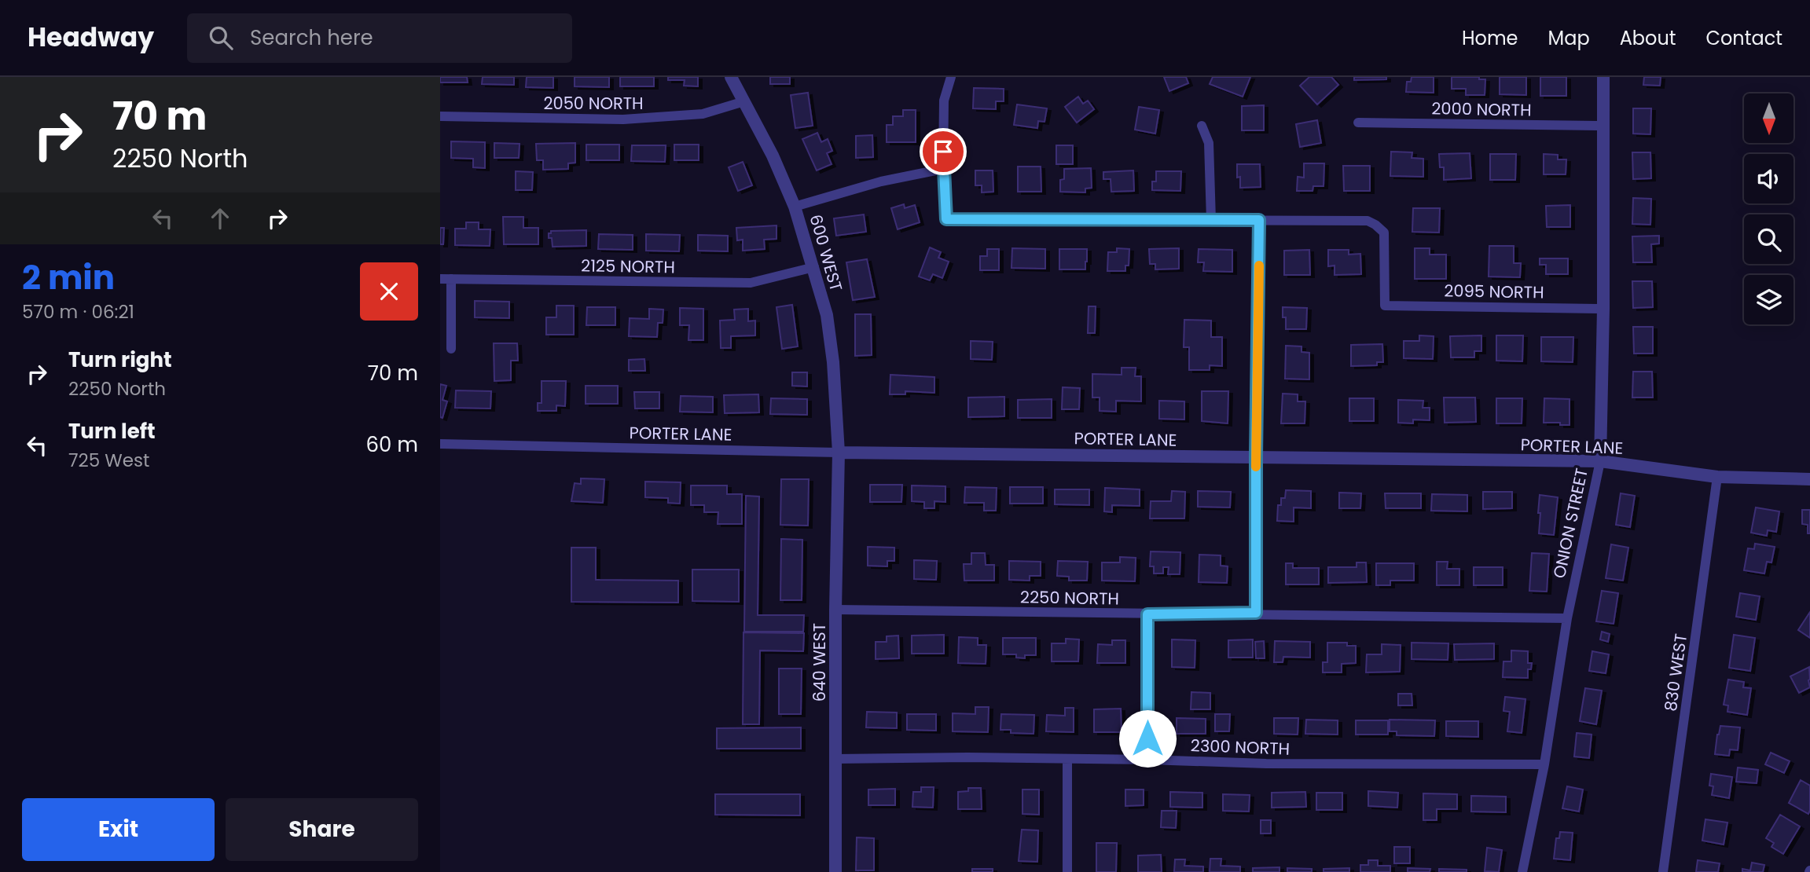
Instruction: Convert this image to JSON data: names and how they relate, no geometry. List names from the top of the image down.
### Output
{
  "streets": {
    "street": [
      "2050 NORTH",
      "2000 NORTH",
      "600 WEST",
      "2125 NORTH",
      "2095 NORTH",
      "PORTER LANE",
      "ONION STREET",
      "2250 NORTH",
      "640 WEST",
      "830 WEST",
      "2300 NORTH"
    ]
  },
  "crossings": [
    ["2050 NORTH", "600 WEST"],
    ["2000 NORTH", "ONION STREET"],
    ["600 WEST", "2125 NORTH"],
    ["600 WEST", "PORTER LANE"],
    ["600 WEST", "640 WEST"],
    ["2095 NORTH", "ONION STREET"],
    ["PORTER LANE", "ONION STREET"],
    ["PORTER LANE", "640 WEST"],
    ["PORTER LANE", "830 WEST"],
    ["ONION STREET", "2250 NORTH"],
    ["ONION STREET", "2300 NORTH"],
    ["2250 NORTH", "640 WEST"],
    ["640 WEST", "2300 NORTH"]
  ],
  "north": "bottom",
  "page": {
    "header": "Headway",
    "search": "Search here",
    "nav": [
      "Home",
      "Map",
      "About",
      "Contact"
    ],
    "turn": ["70 m", "2250 North"],
    "heading": ["2 min", "570 m · 06:21"],
    "list": [
      {
        "name": "Turn right",
        "note": "2250 North",
        "value": "70 m"
      },
      {
        "name": "Turn left",
        "note": "725 West",
        "value": "60 m"
      }
    ],
    "buttons": ["Exit", "Share"]
  }
}
